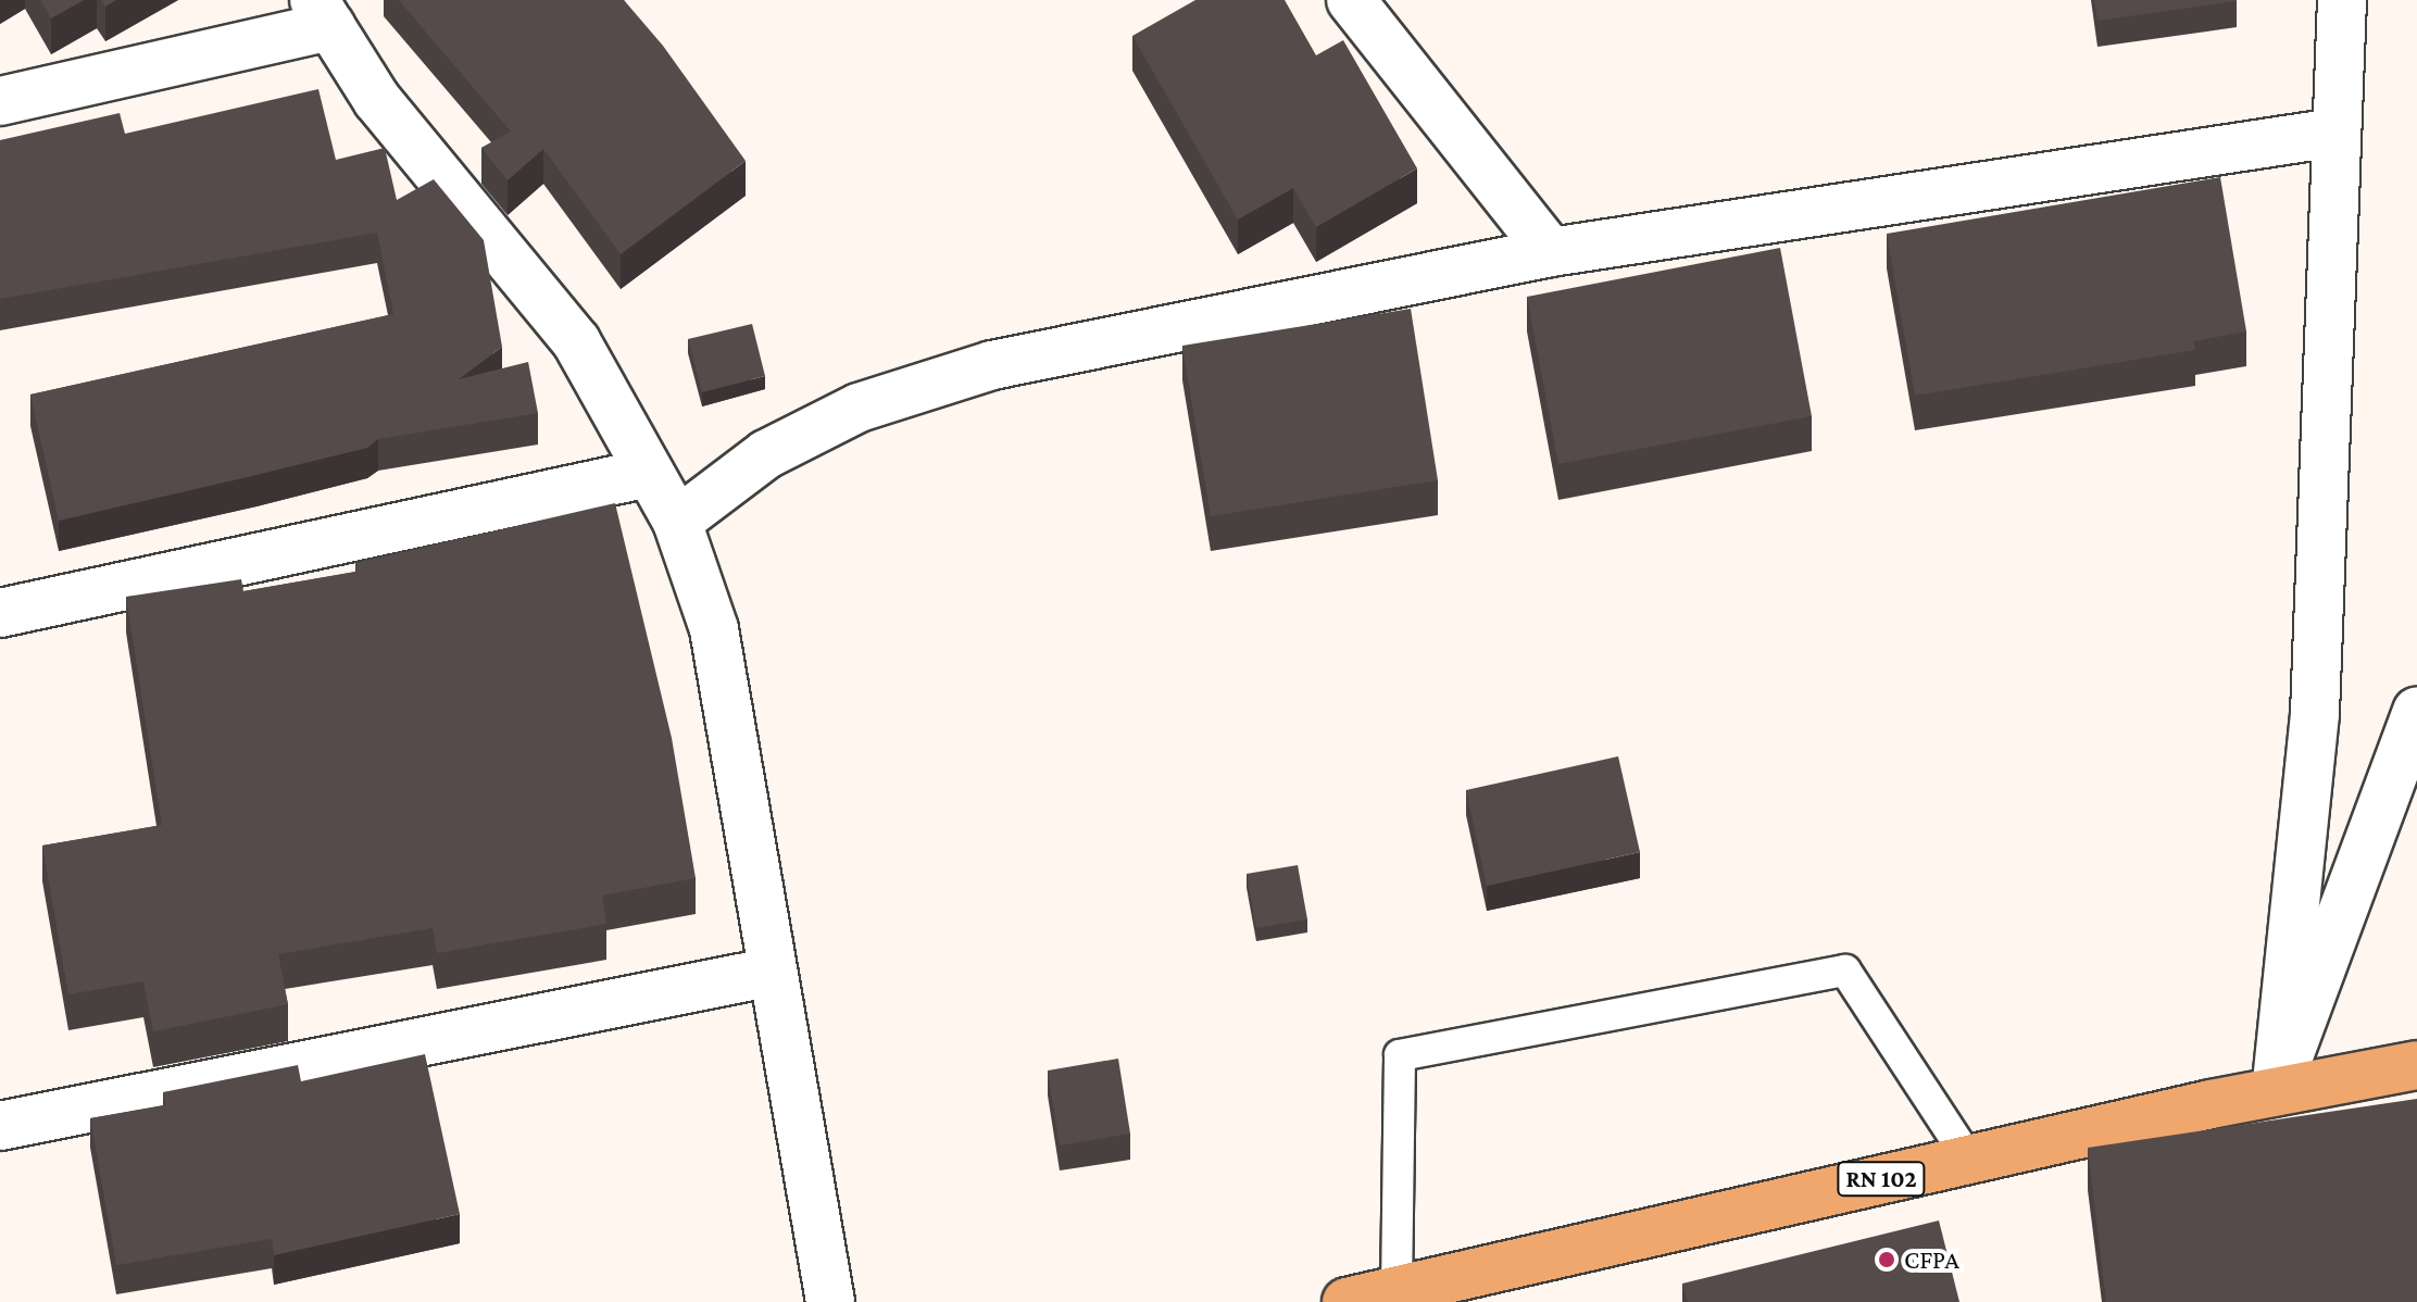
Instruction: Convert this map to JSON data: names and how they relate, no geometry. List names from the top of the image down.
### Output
{
  "streets": {
    "main road": ["RN 102"]
  },
  "places": ["CFPA"]
}
